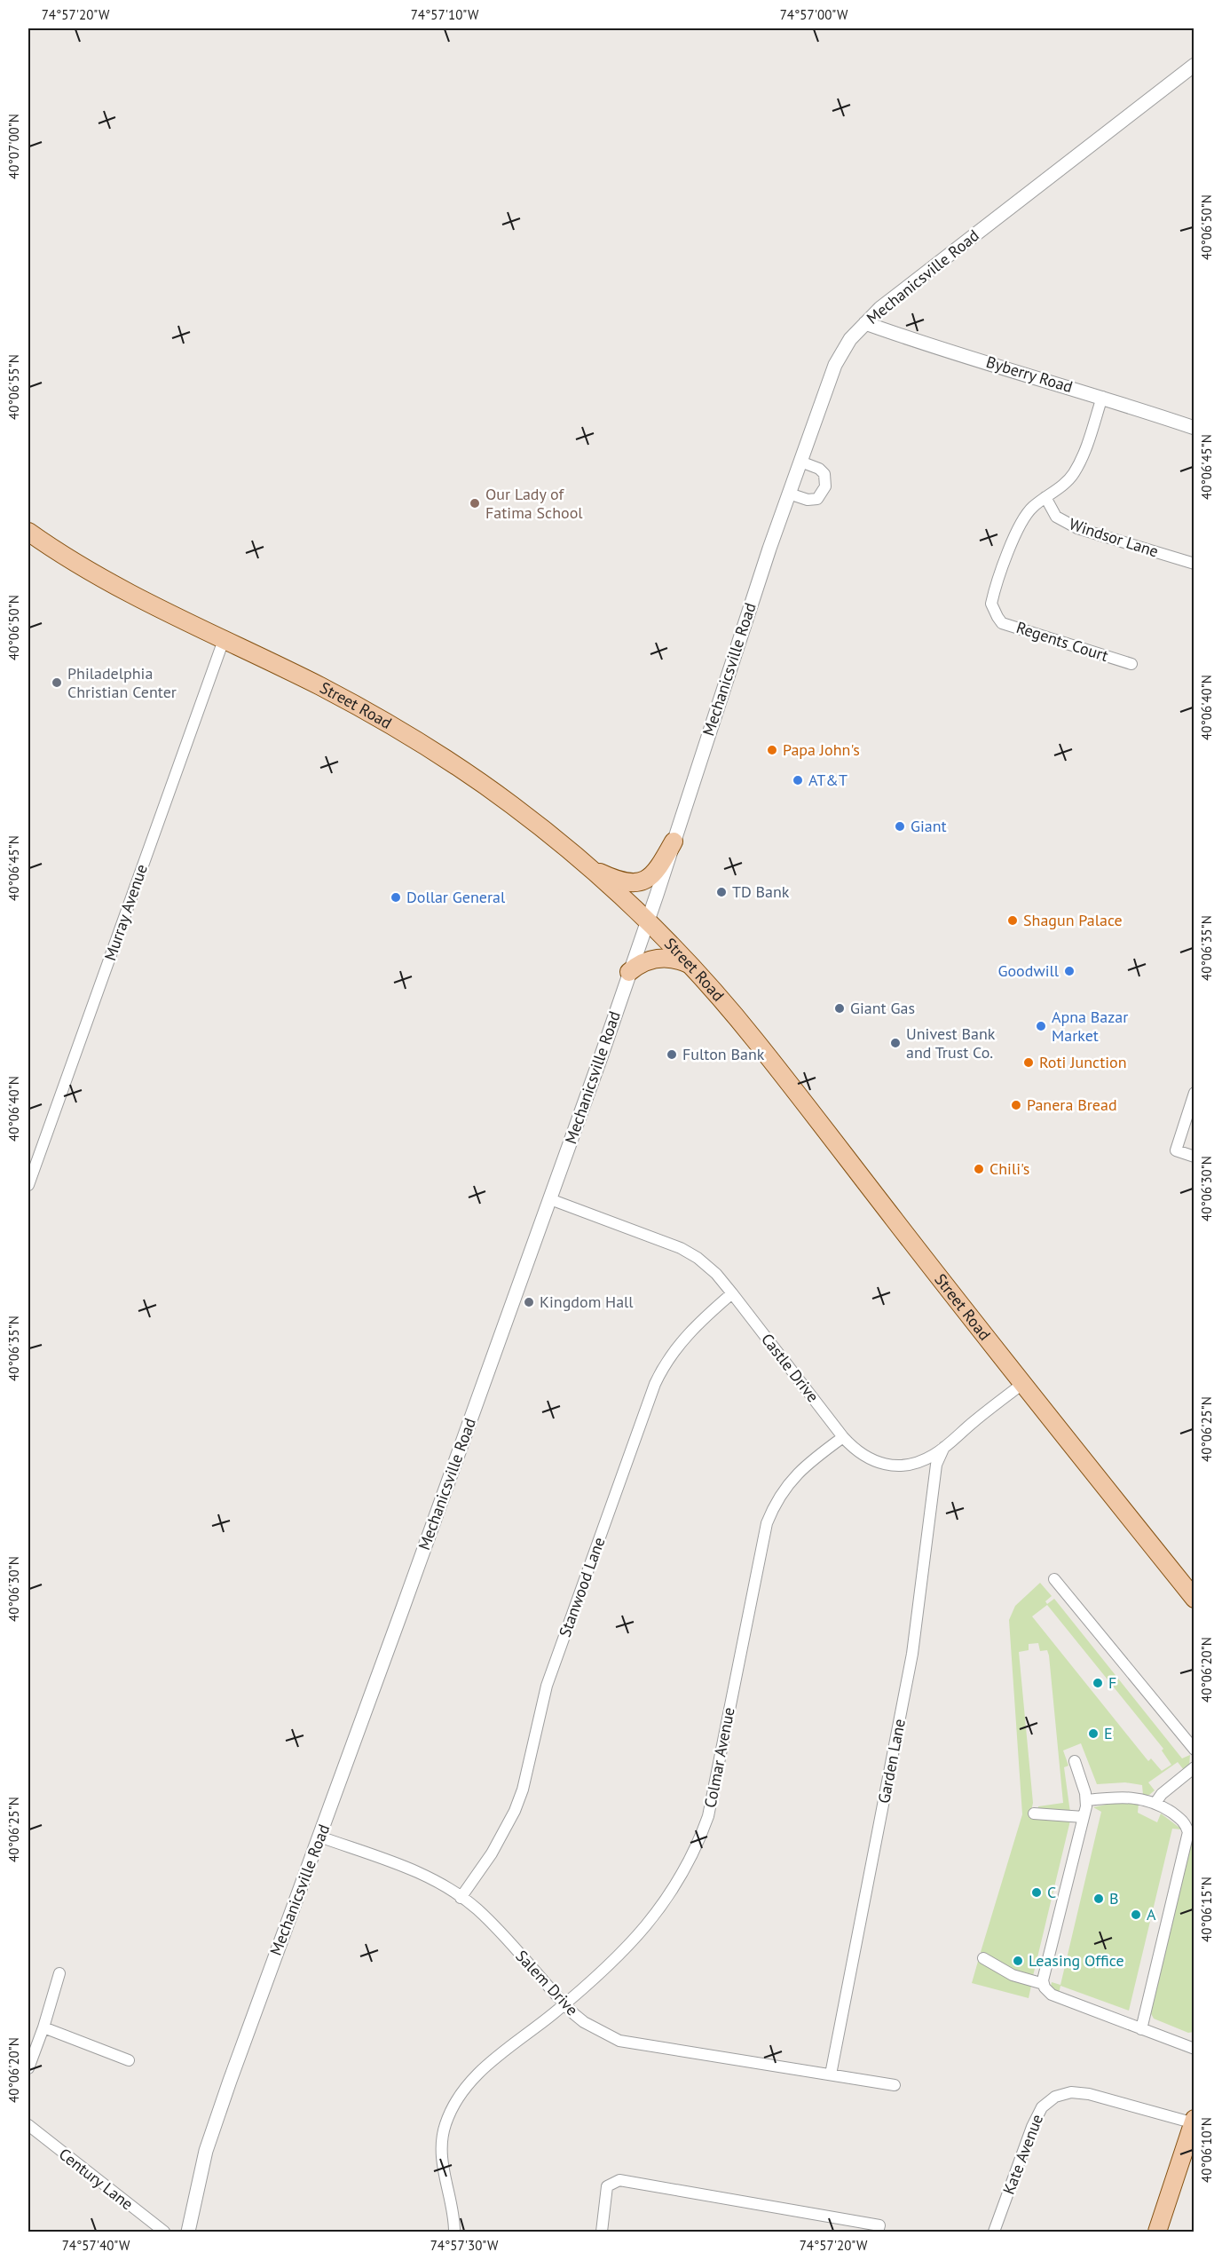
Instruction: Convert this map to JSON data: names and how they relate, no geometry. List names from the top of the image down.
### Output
{
  "streets": {
    "main road": ["Street Road"],
    "street": [
      "Mechanicsville Road",
      "Byberry Road",
      "Windsor Lane",
      "Regents Court",
      "Murray Avenue",
      "Castle Drive",
      "Stanwood Lane",
      "Colmar Avenue",
      "Garden Lane",
      "Salem Drive",
      "Kate Avenue",
      "Century Lane"
    ]
  },
  "crossings": [
    ["Mechanicsville Road", "Byberry Road"],
    ["Mechanicsville Road", "Street Road"],
    ["Mechanicsville Road", "Castle Drive"],
    ["Mechanicsville Road", "Salem Drive"],
    ["Byberry Road", "Regents Court"],
    ["Windsor Lane", "Regents Court"],
    ["Street Road", "Murray Avenue"],
    ["Street Road", "Castle Drive"],
    ["Castle Drive", "Stanwood Lane"],
    ["Castle Drive", "Colmar Avenue"],
    ["Castle Drive", "Garden Lane"],
    ["Stanwood Lane", "Salem Drive"],
    ["Colmar Avenue", "Salem Drive"],
    ["Garden Lane", "Salem Drive"]
  ],
  "places": [
    "Our Lady of Fatima School",
    "Philadelphia Christian Center",
    "Papa John's",
    "AT&T",
    "Giant",
    "TD Bank",
    "Dollar General",
    "Shagun Palace",
    "Goodwill",
    "Giant Gas",
    "Apna Bazar Market",
    "Univest Bank and Trust Co.",
    "Fulton Bank",
    "Roti Junction",
    "Panera Bread",
    "Chili's",
    "Kingdom Hall",
    "F",
    "E",
    "C",
    "B",
    "A",
    "Leasing Office"
  ],
  "coordinates": [
    "74°57'20\"W",
    "74°57'10\"W",
    "74°57'00\"W",
    "40°07'00\"N",
    "40°06'50\"N",
    "40°06'55\"N",
    "40°06'45\"N",
    "40°06'40\"N",
    "40°06'35\"N",
    "40°06'30\"N",
    "40°06'25\"N",
    "40°06'20\"N",
    "40°06'15\"N",
    "40°06'10\"N",
    "74°57'40\"W",
    "74°57'30\"W"
  ]
}
